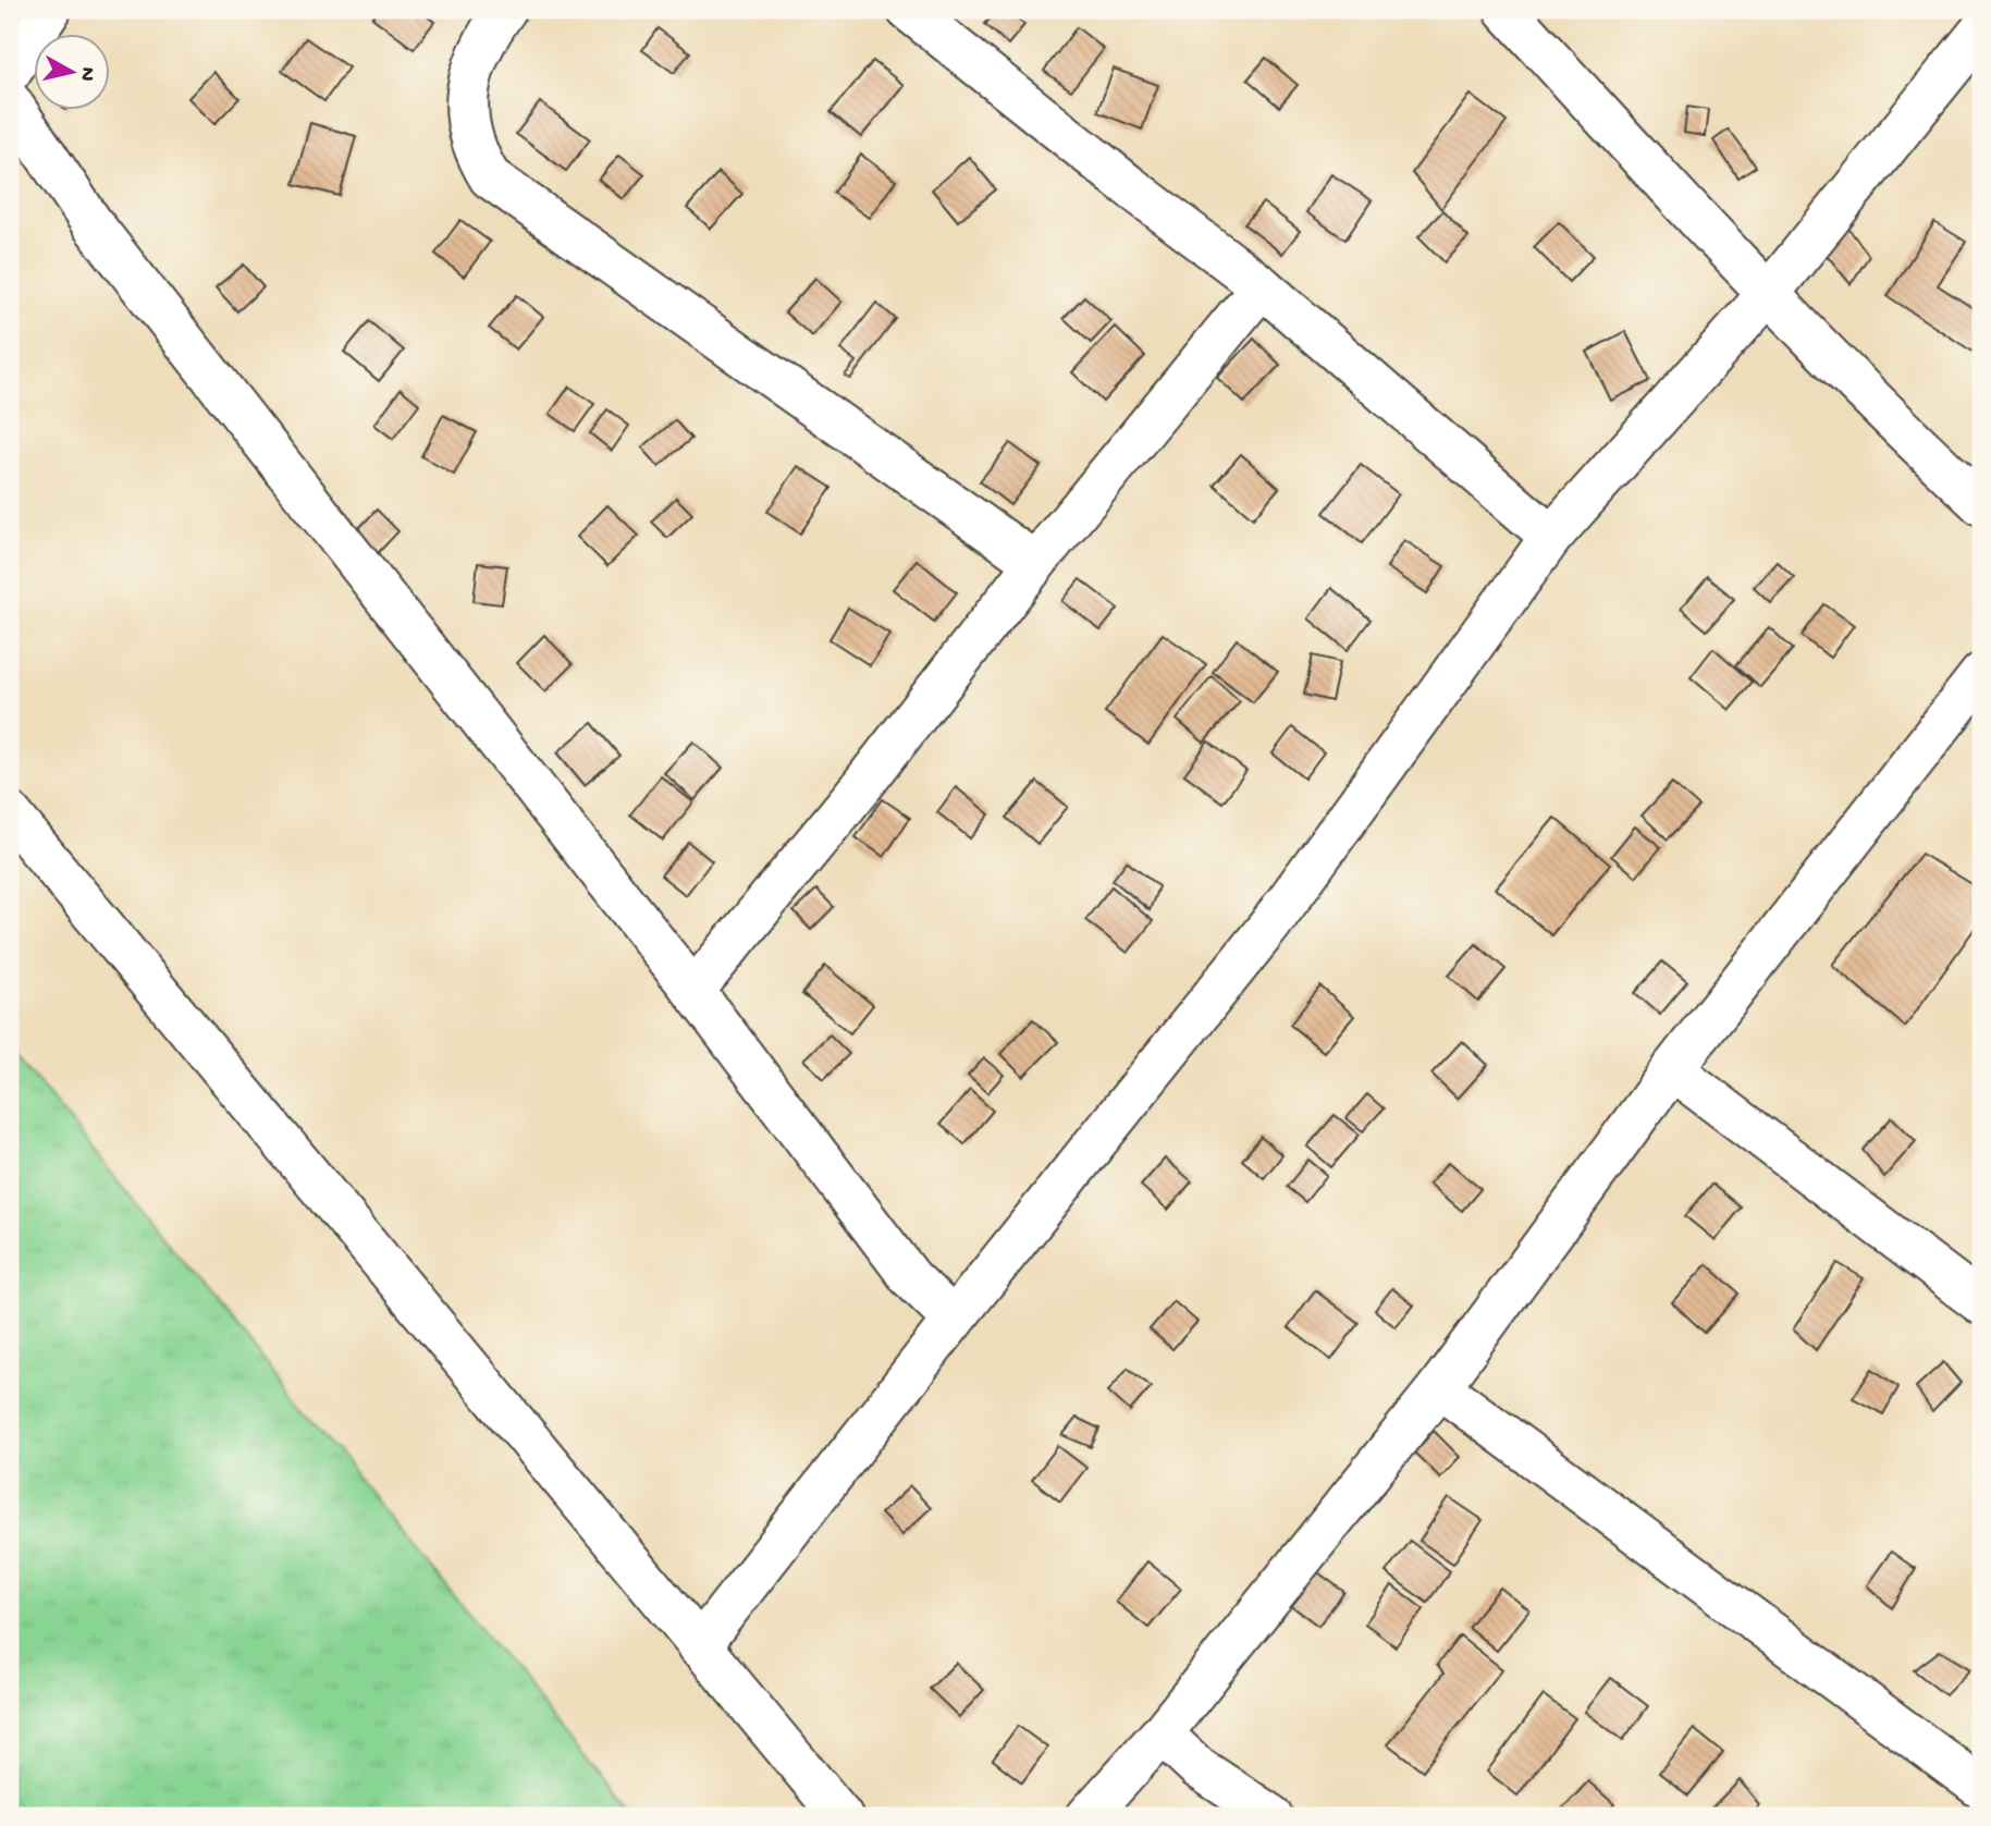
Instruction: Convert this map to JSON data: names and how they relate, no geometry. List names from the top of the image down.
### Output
{
  "north": "right"
}
